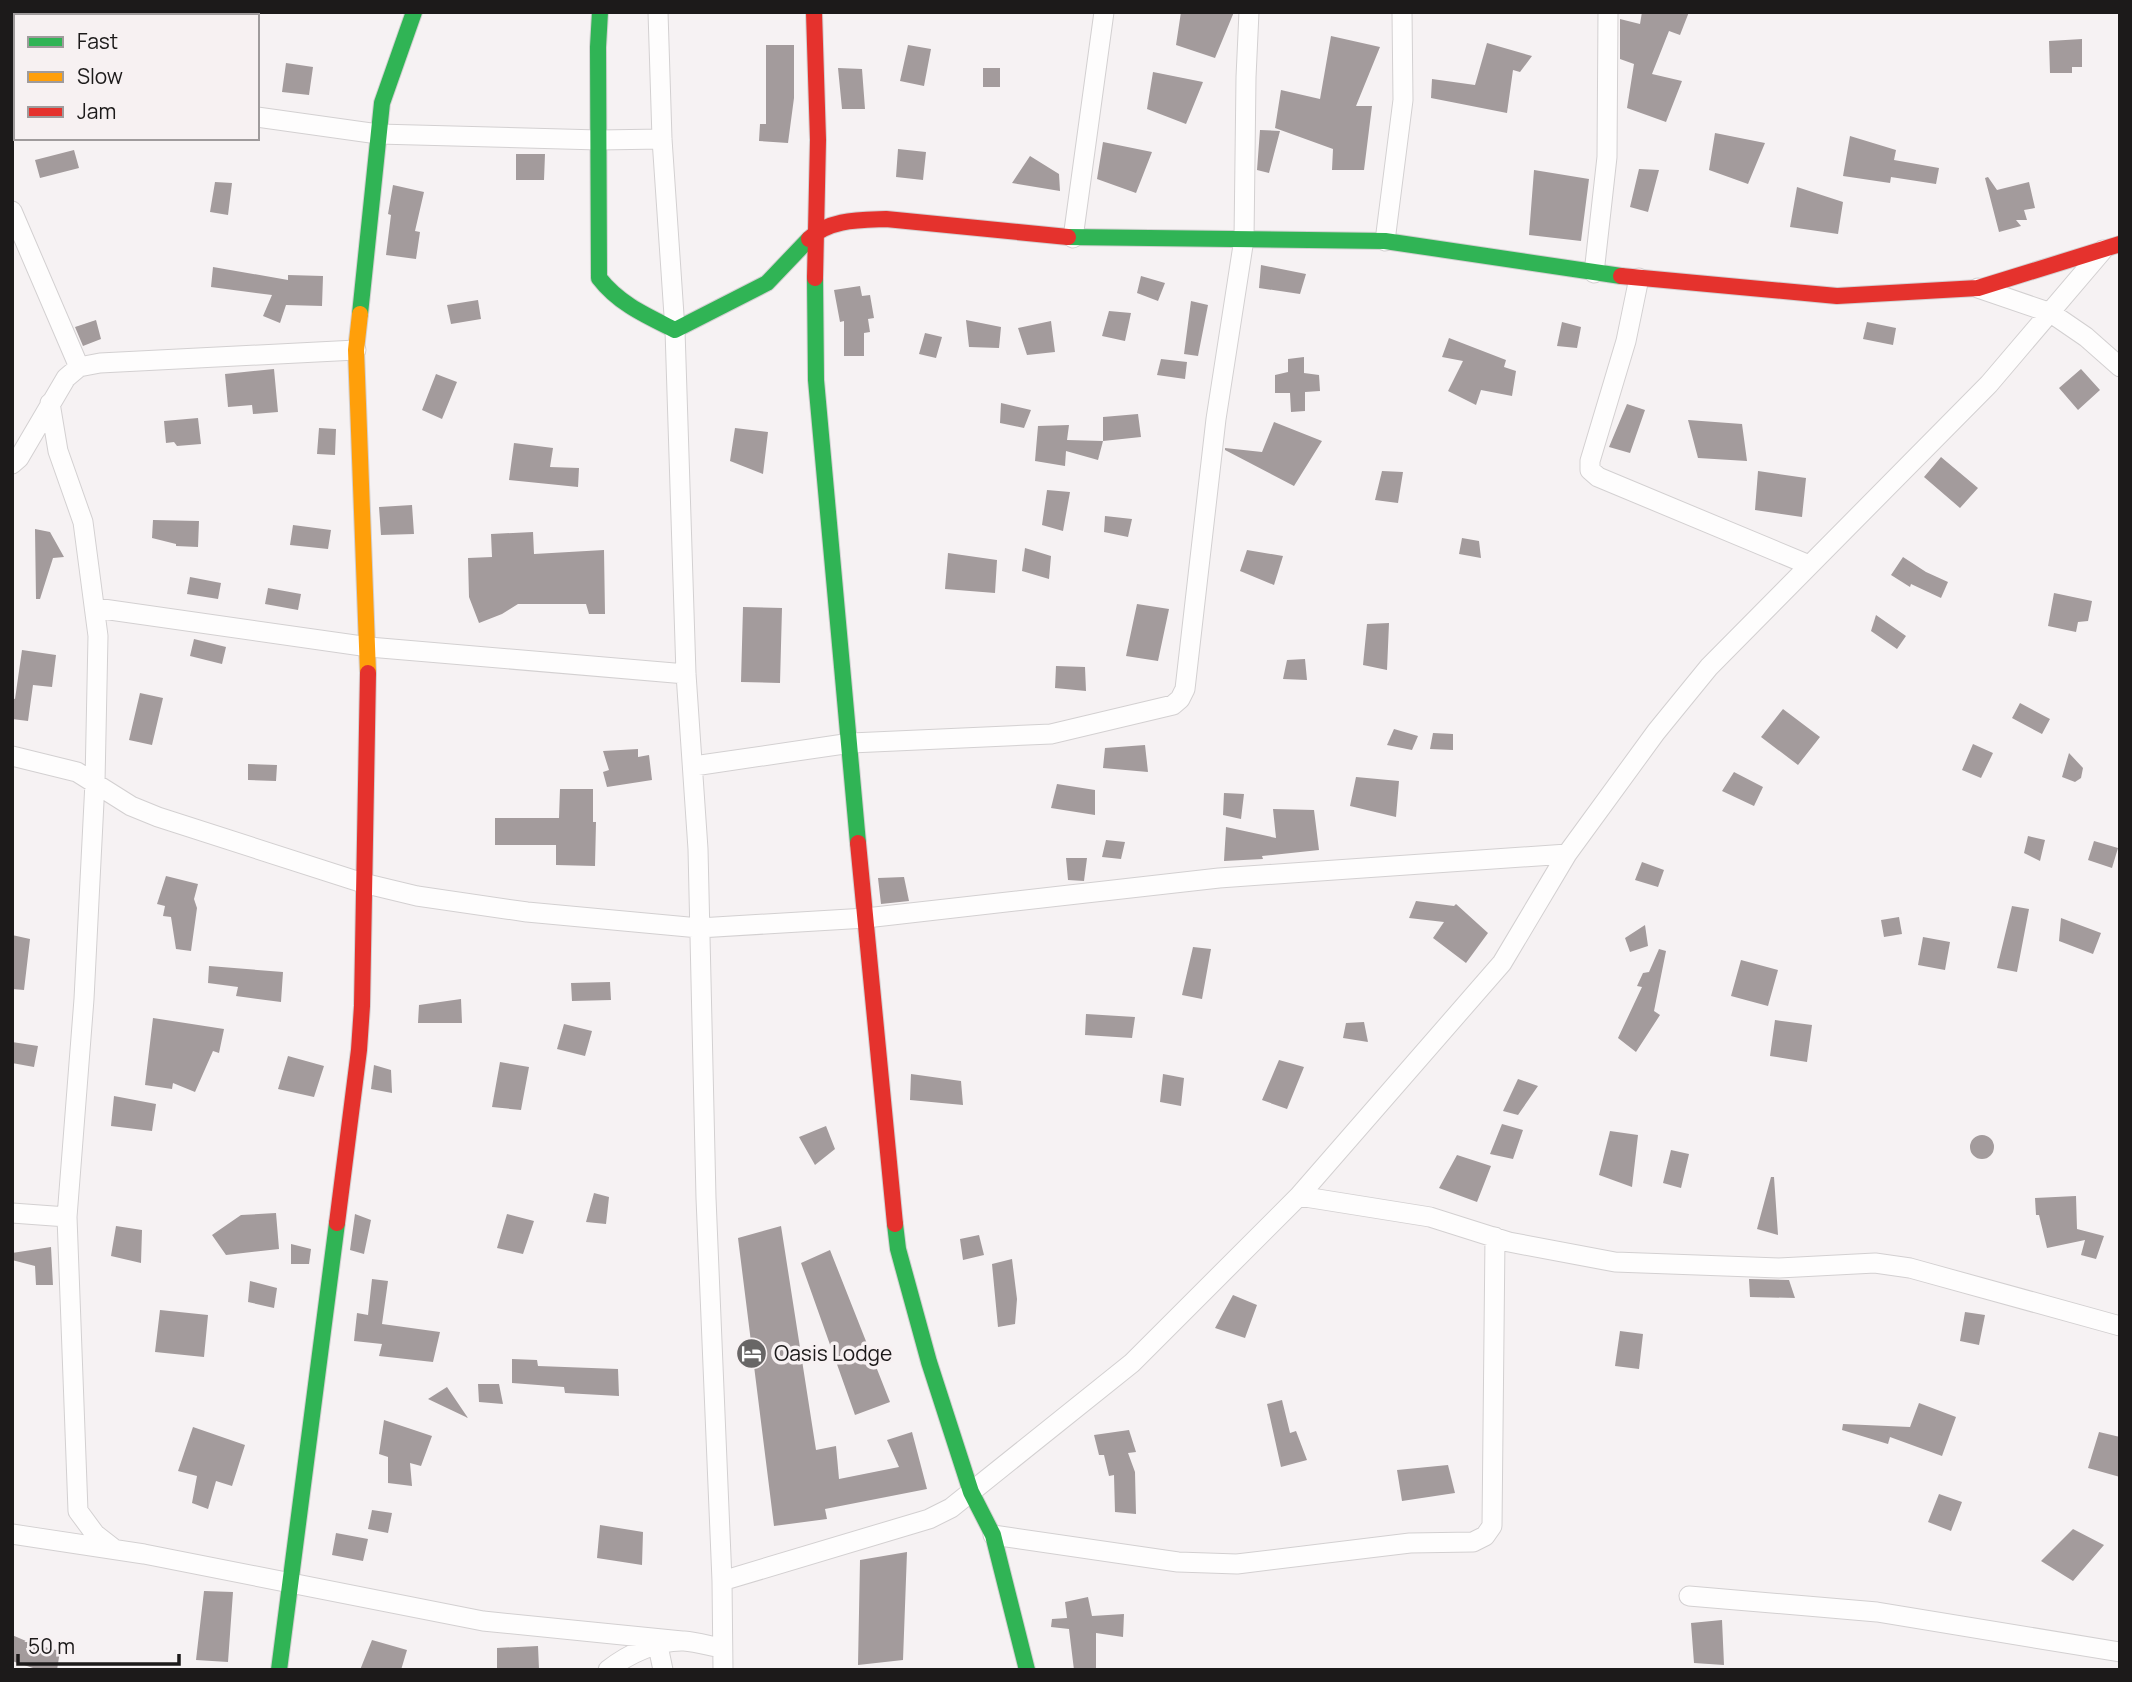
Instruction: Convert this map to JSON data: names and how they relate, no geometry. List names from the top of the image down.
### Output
{
  "places": {
    "hotel": ["Oasis Lodge"]
  },
  "legend": ["Fast", "Slow", "Jam"],
  "scale_bar": "50 m"
}
